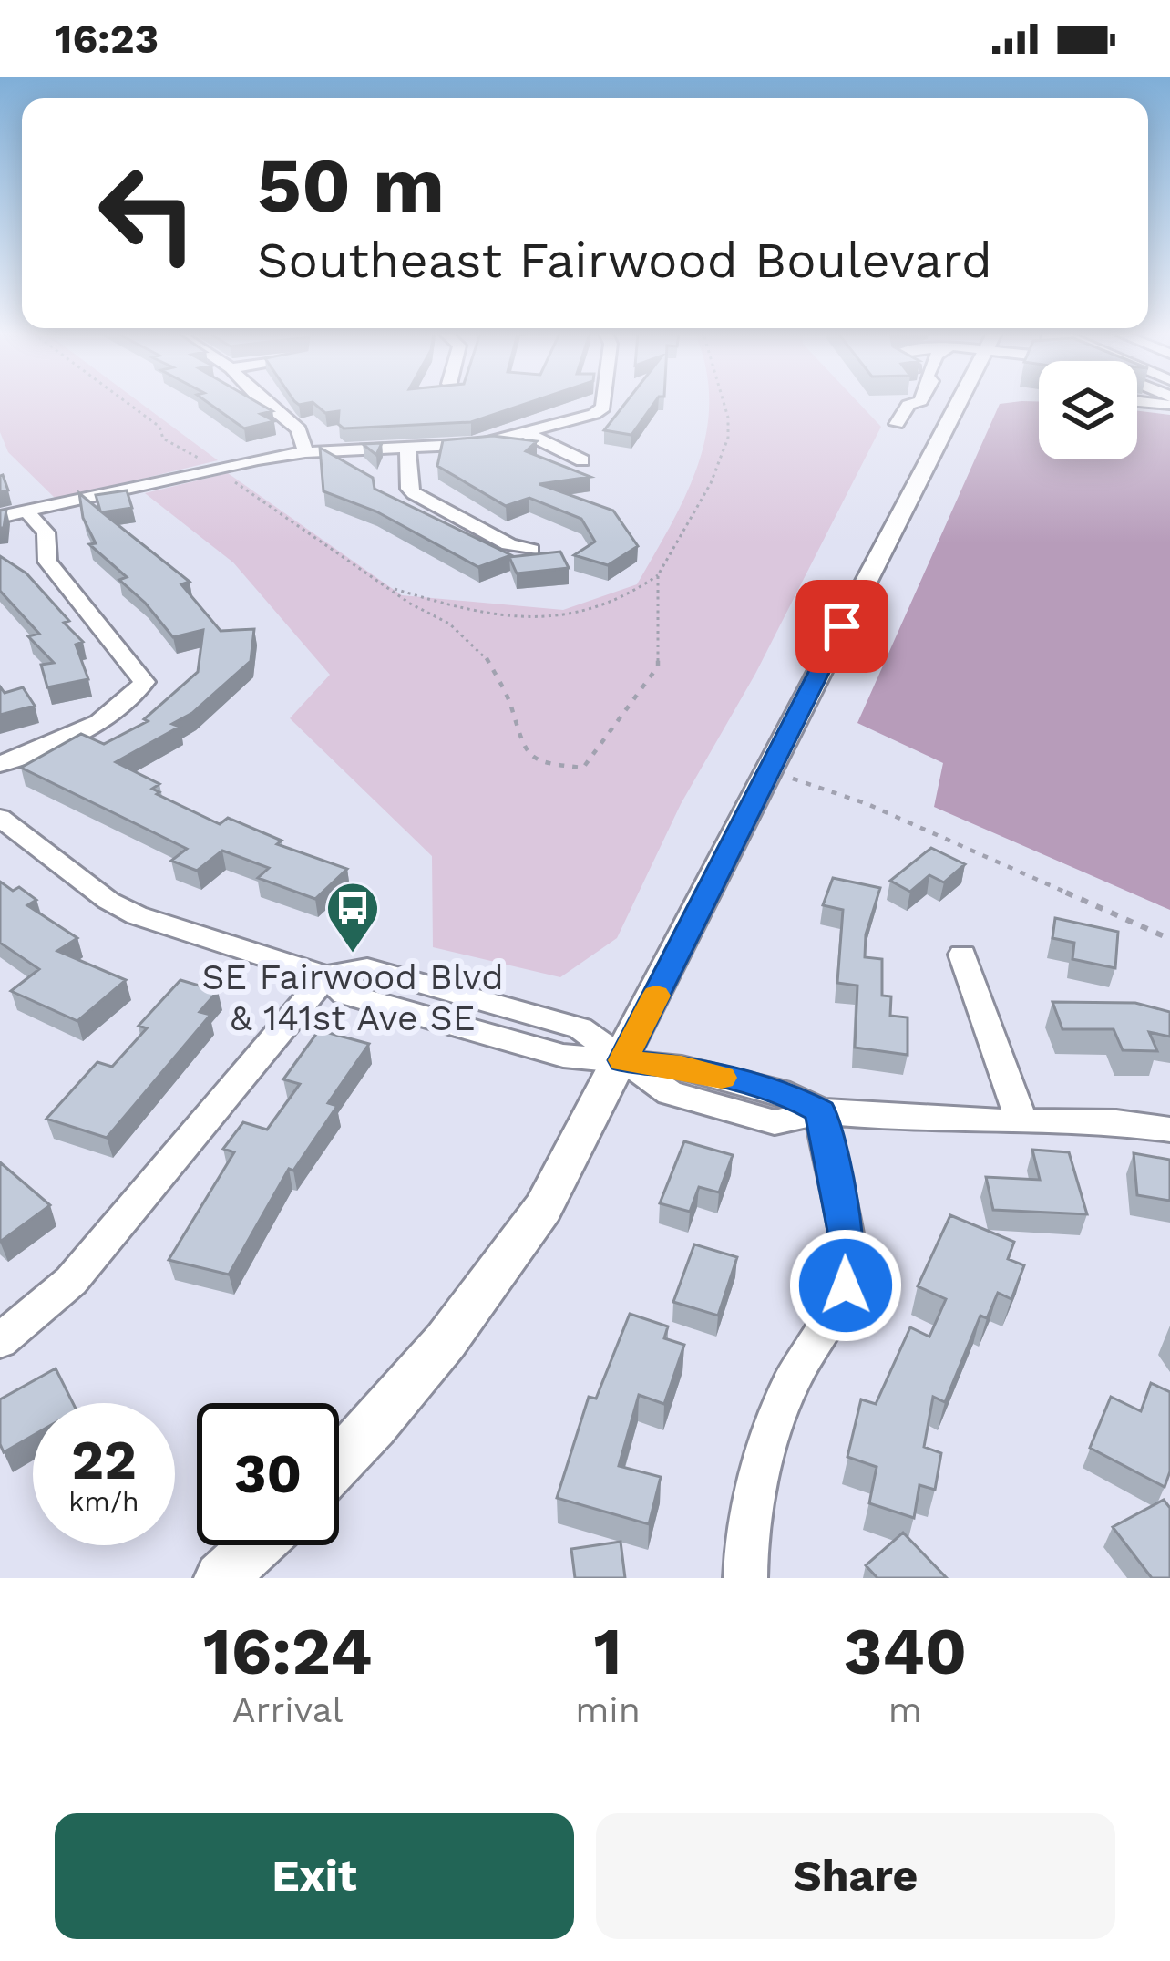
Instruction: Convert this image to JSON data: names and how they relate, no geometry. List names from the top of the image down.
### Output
{
  "places": {
    "bus stop": ["SE Fairwood Blvd & 141st Ave SE"]
  },
  "page": {
    "status": "16:23",
    "turn": ["50 m", "Southeast Fairwood Boulevard"],
    "speed": "22 km/h",
    "limit": "30",
    "eta": [
      "16:24",
      "Arrival",
      "1",
      "min",
      "340",
      "m"
    ],
    "buttons": ["Exit", "Share"]
  }
}
